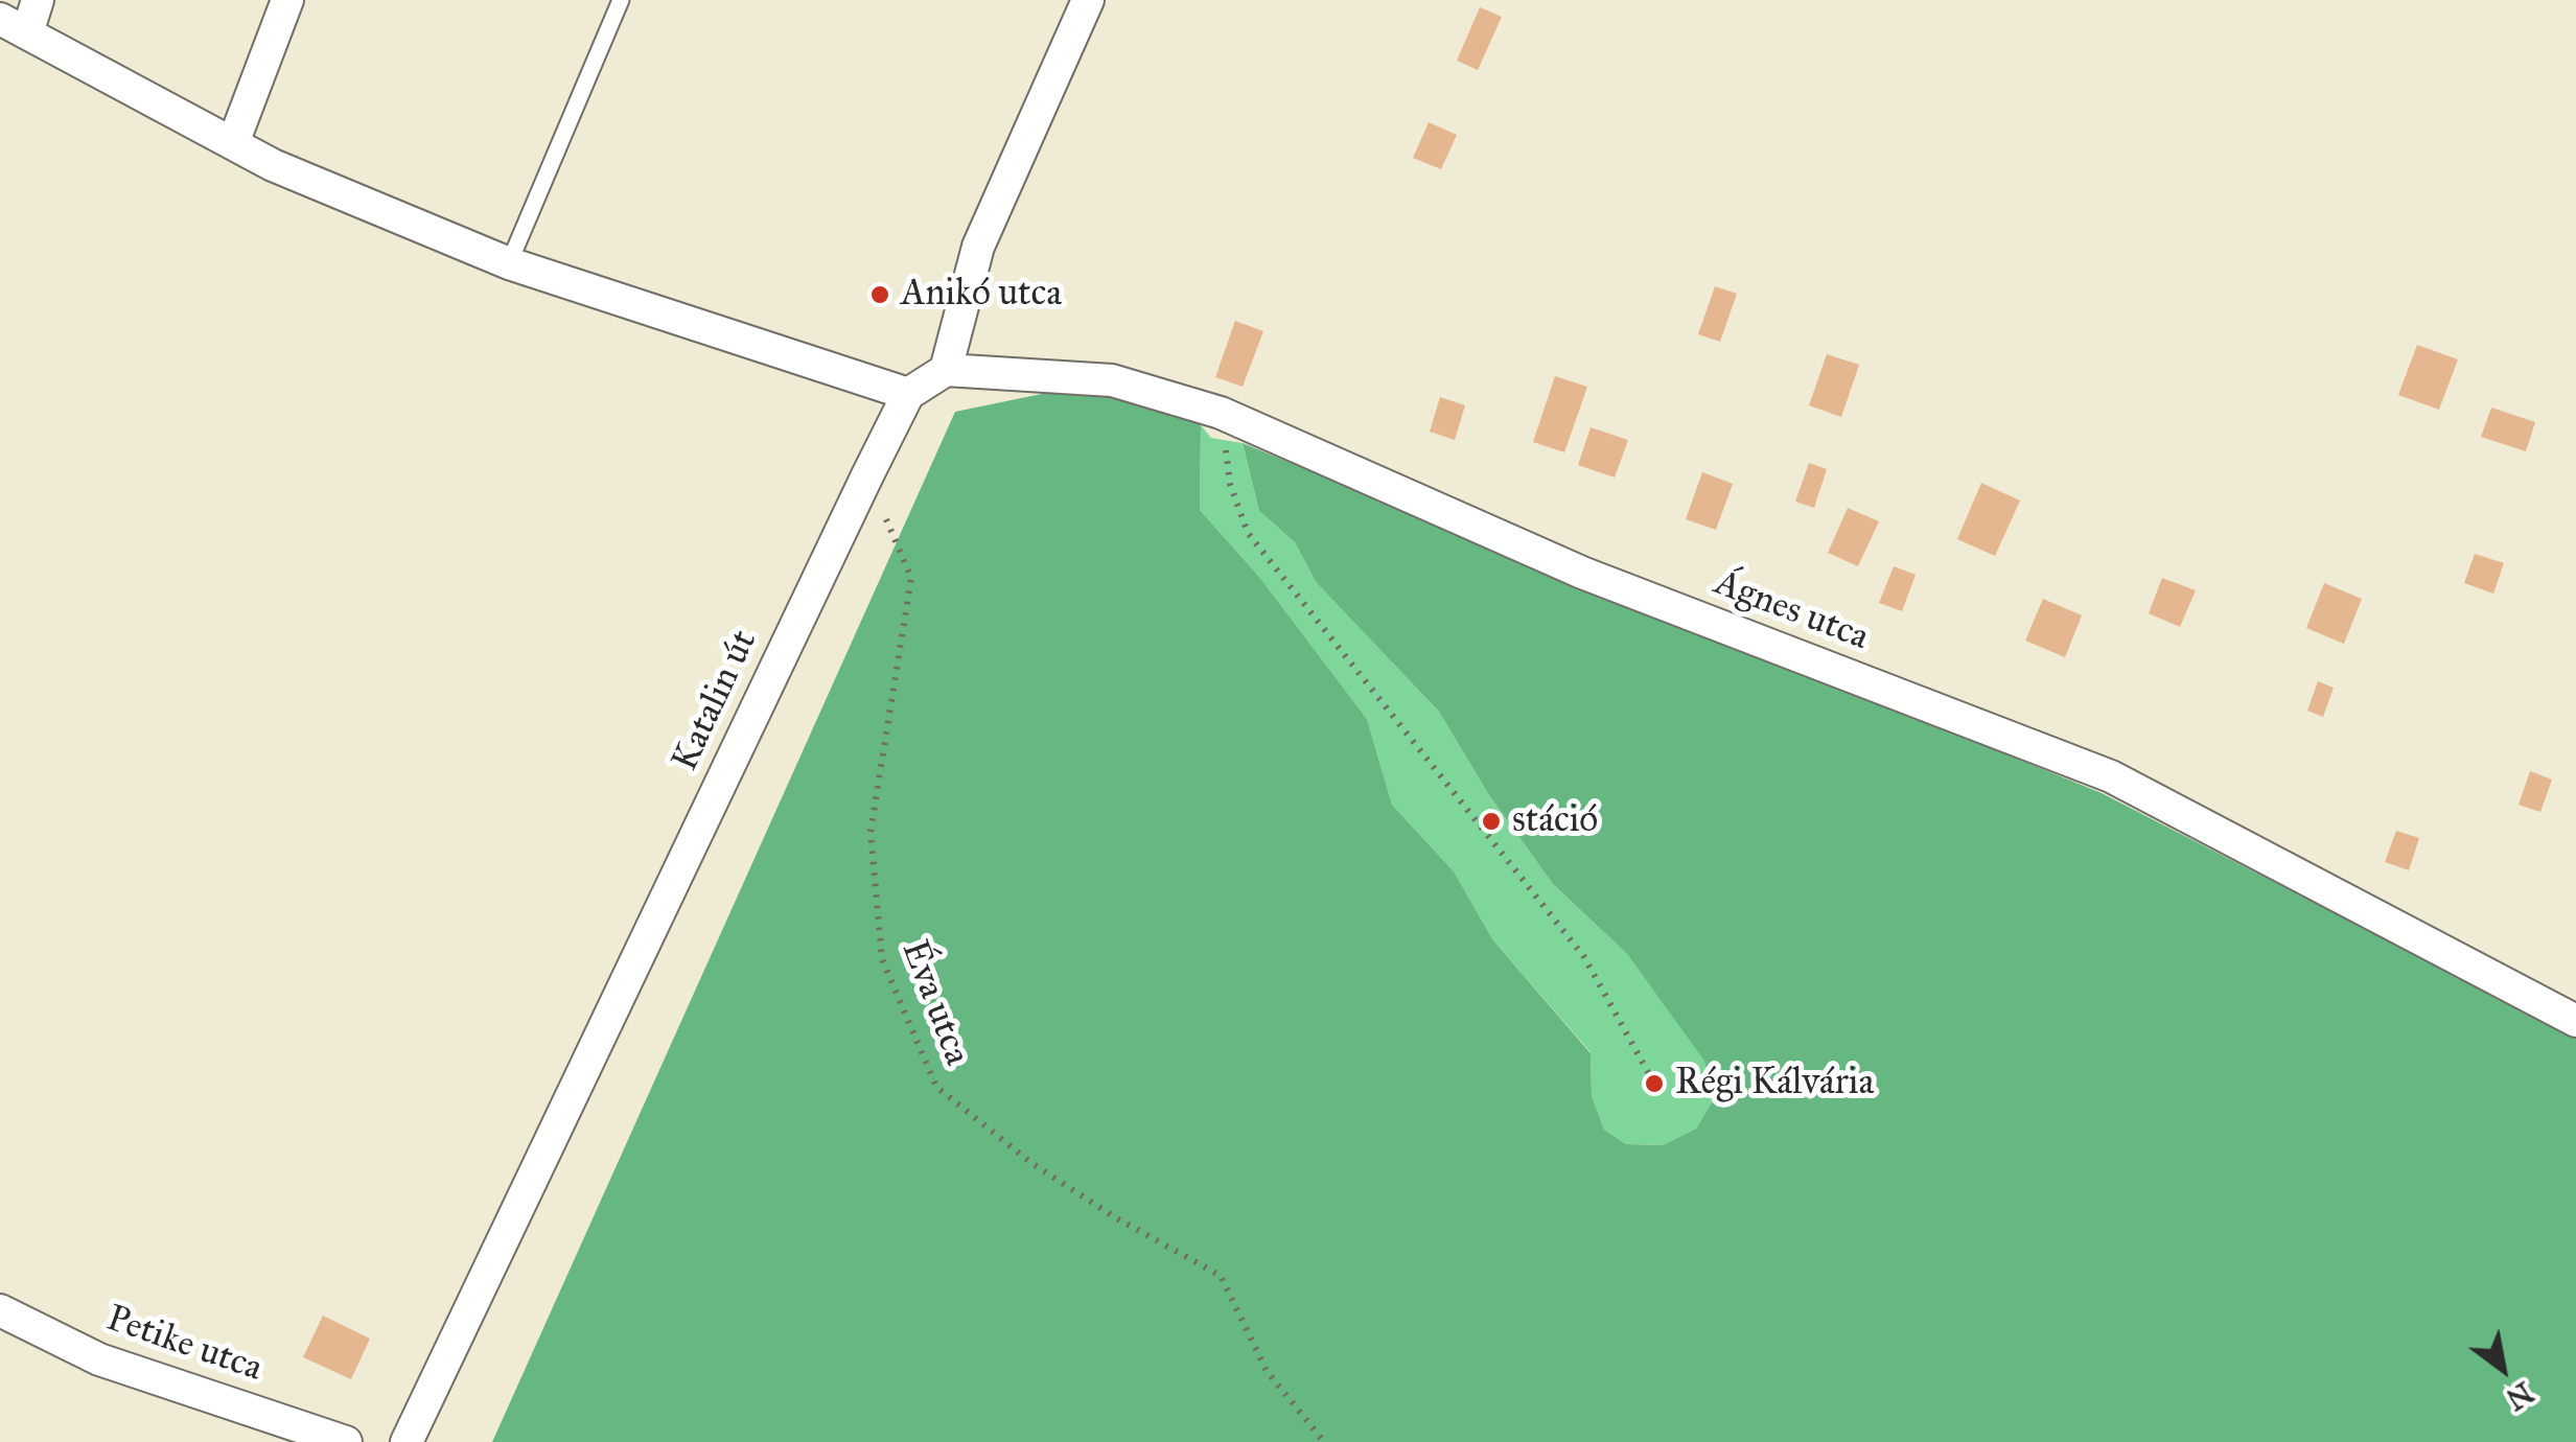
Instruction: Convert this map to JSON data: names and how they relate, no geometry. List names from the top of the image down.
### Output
{
  "streets": {
    "street": ["Ágnes utca", "Katalin út", "Petike utca"],
    "path": ["Éva utca"]
  },
  "crossings": [
    ["Katalin út", "Éva utca"]
  ],
  "places": ["Anikó utca", "stáció", "Régi Kálvária"],
  "north": "bottom right"
}
